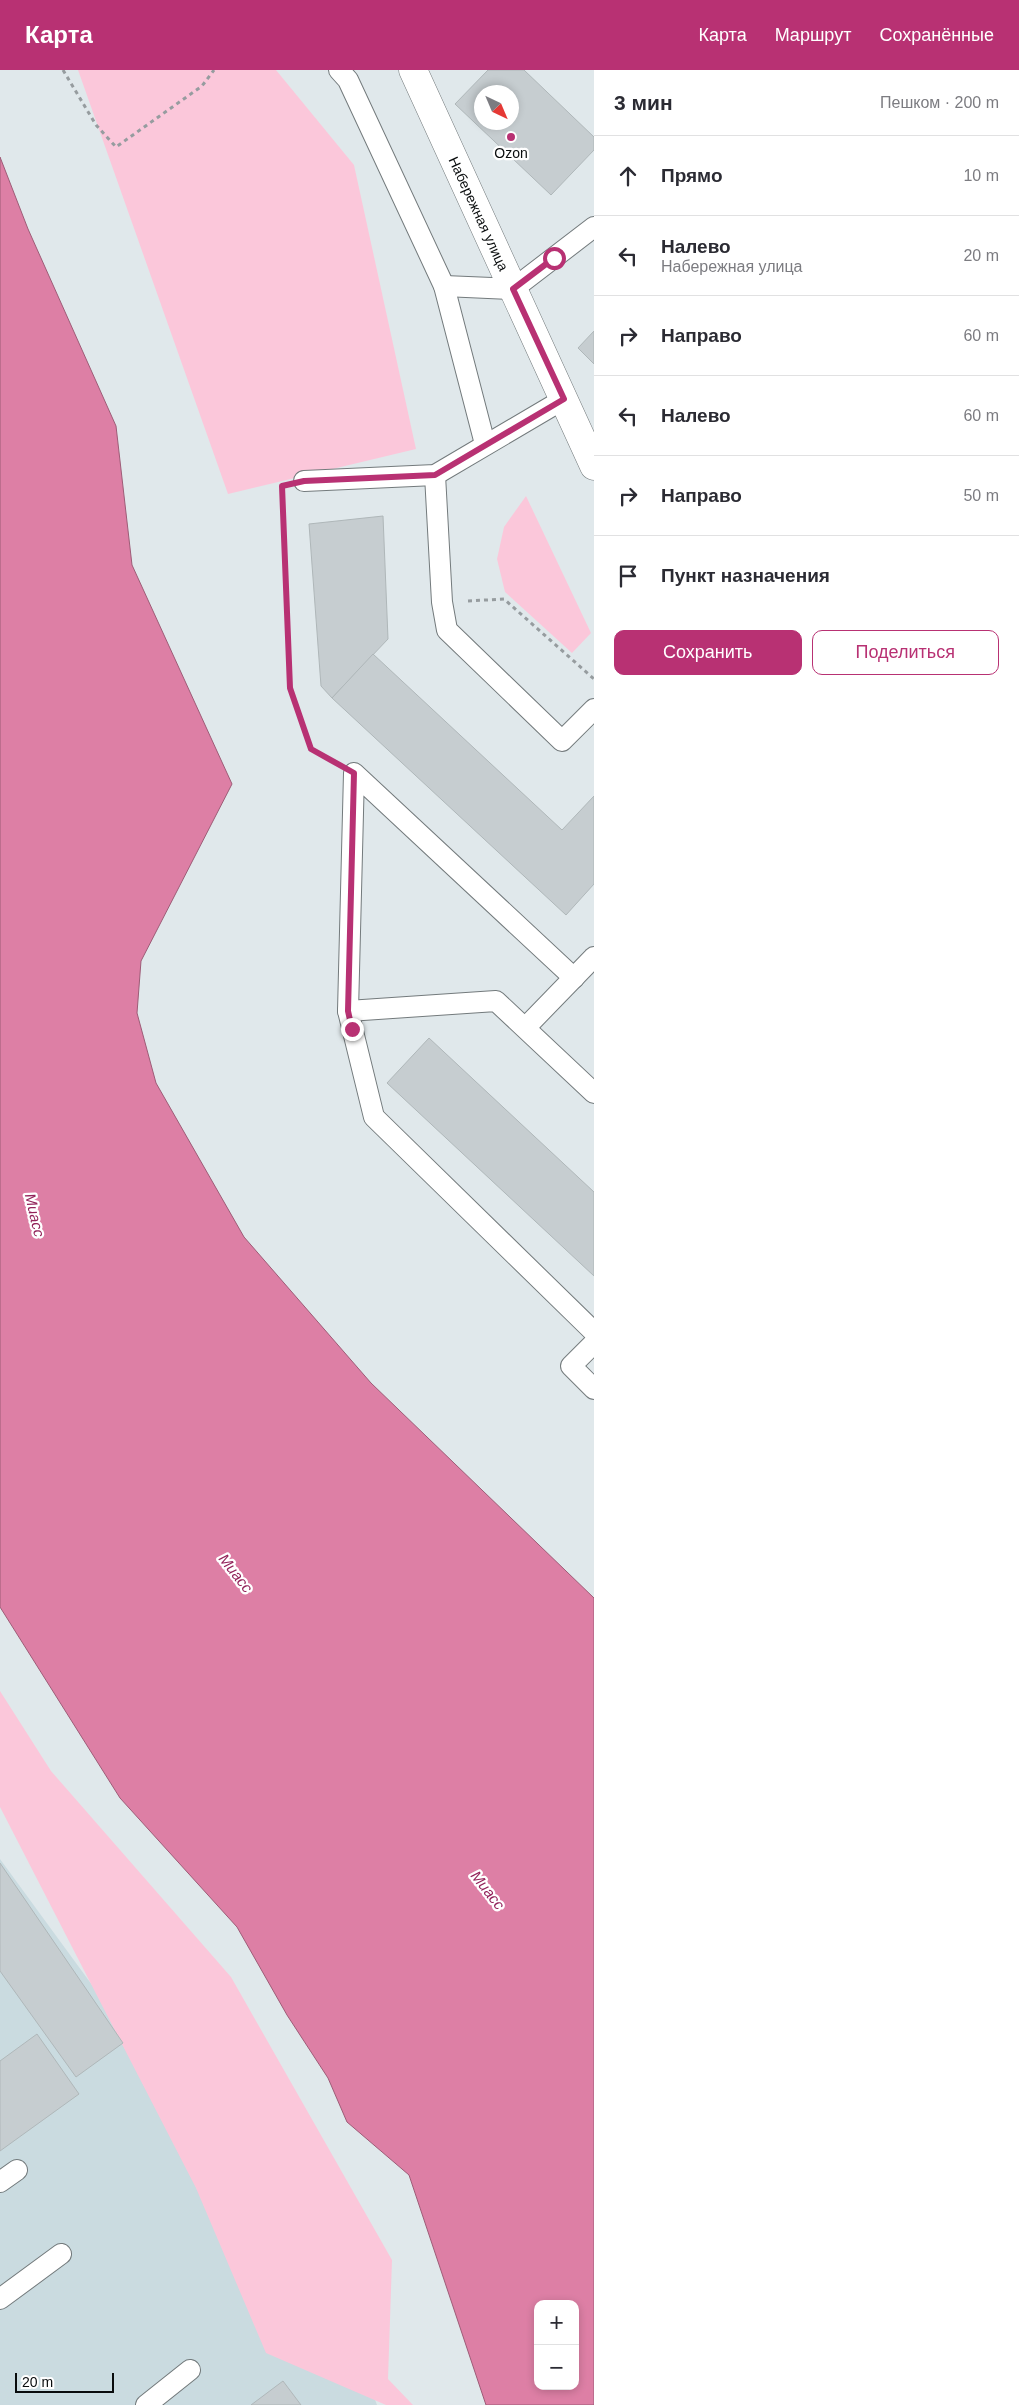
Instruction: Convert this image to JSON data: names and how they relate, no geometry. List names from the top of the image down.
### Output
{
  "streets": {
    "street": ["Набережная улица"]
  },
  "water": ["Миасс"],
  "places": ["Ozon"],
  "scale_bar": "20 m",
  "north": "bottom right",
  "page": {
    "header": "Карта",
    "nav": ["Карта", "Маршрут", "Сохранённые"],
    "heading": ["3 мин", "Пешком · 200 m"],
    "list": [
      ["Прямо", "10 m"],
      ["Налево", "Набережная улица", "20 m"],
      ["Направо", "60 m"],
      ["Налево", "60 m"],
      ["Направо", "50 m"],
      "Пункт назначения"
    ],
    "buttons": ["Сохранить", "Поделиться"],
    "map_buttons": ["+", "−"],
    "scale": "20 m"
  }
}
